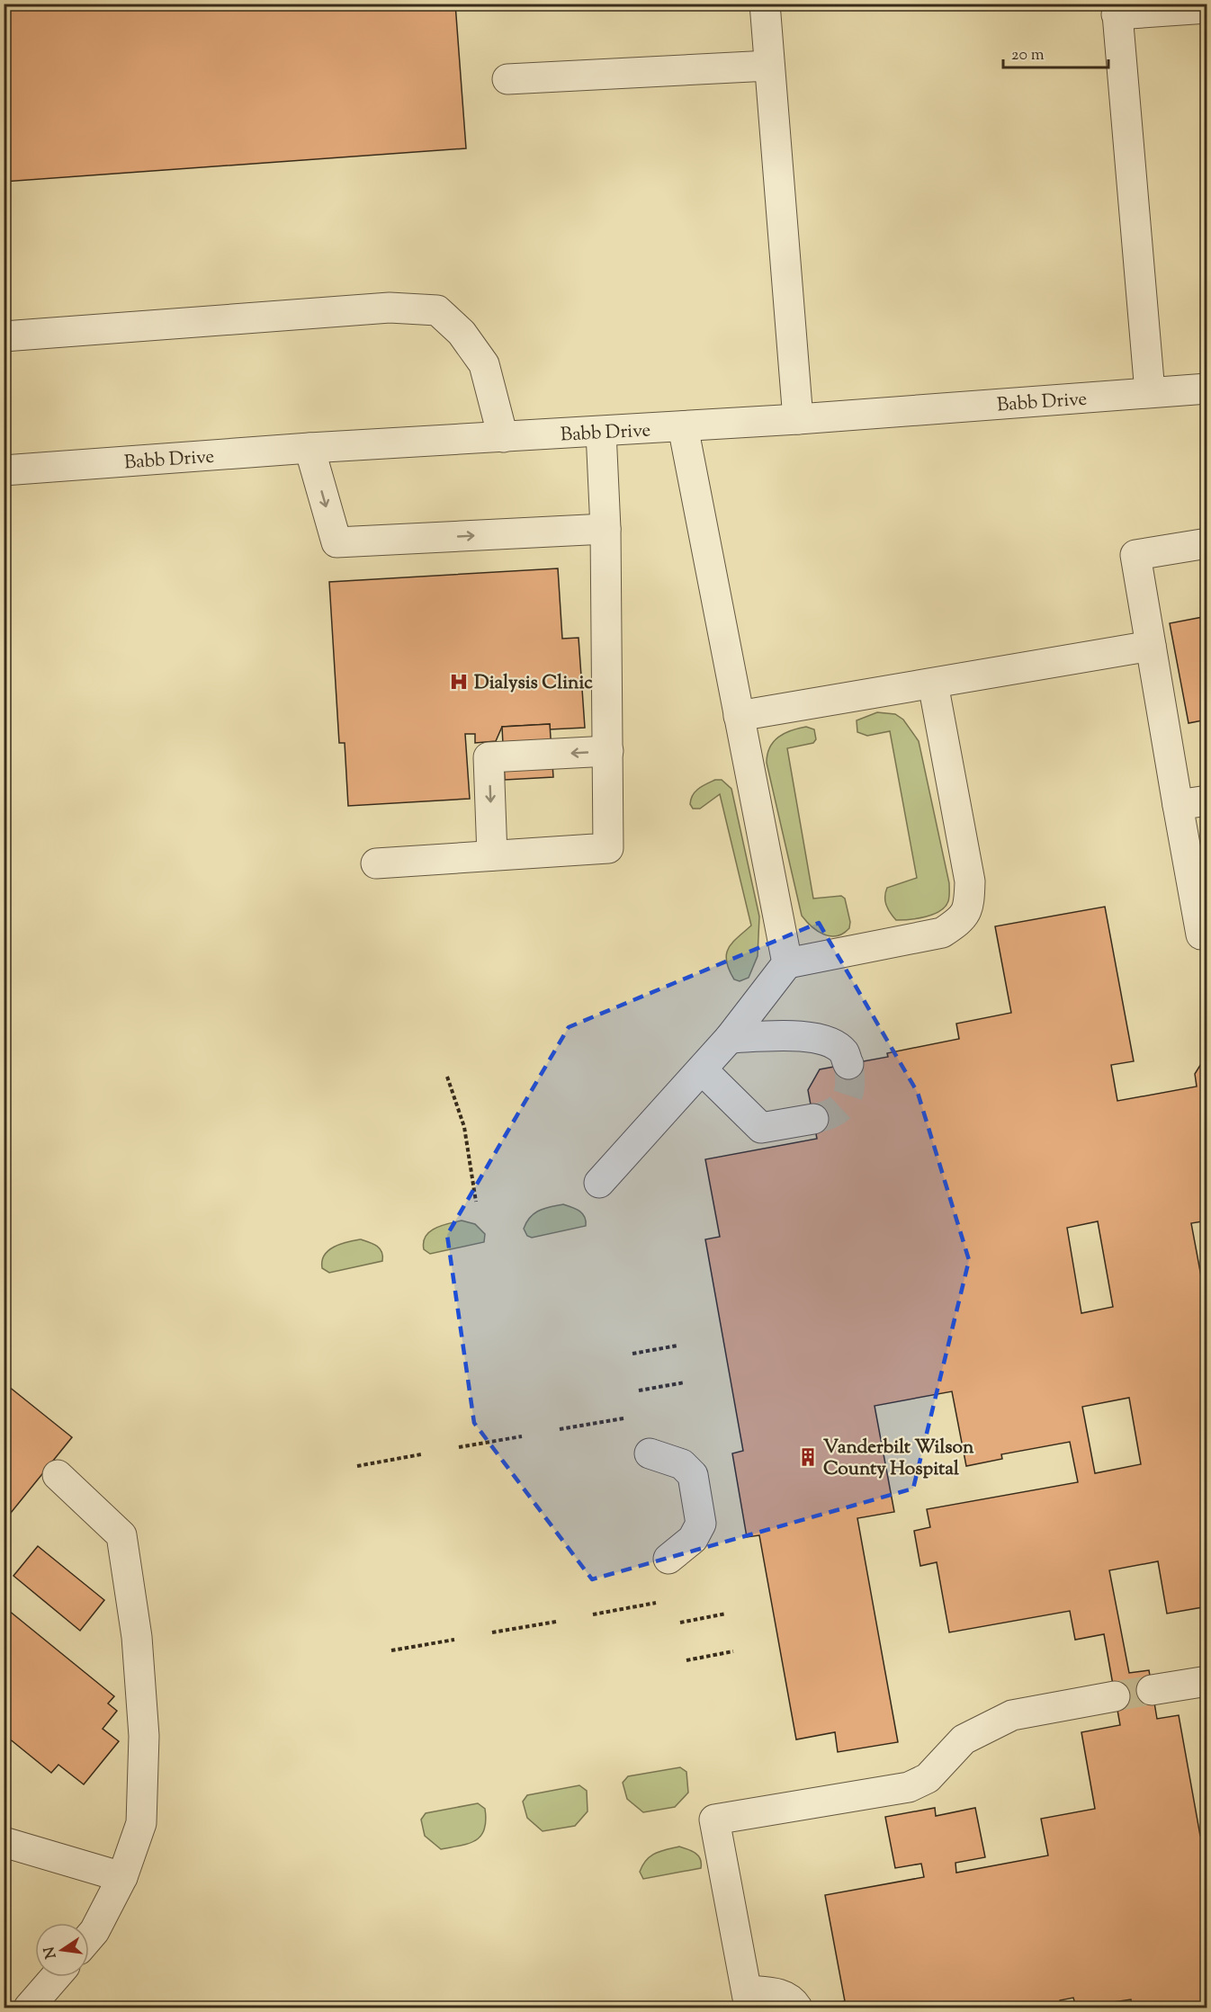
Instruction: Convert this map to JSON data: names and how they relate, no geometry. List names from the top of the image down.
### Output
{
  "streets": {
    "street": ["Babb Drive"]
  },
  "places": {
    "hospital": ["Dialysis Clinic"],
    "building": ["Vanderbilt Wilson County Hospital"]
  },
  "scale_bar": "20 m",
  "north": "left"
}
